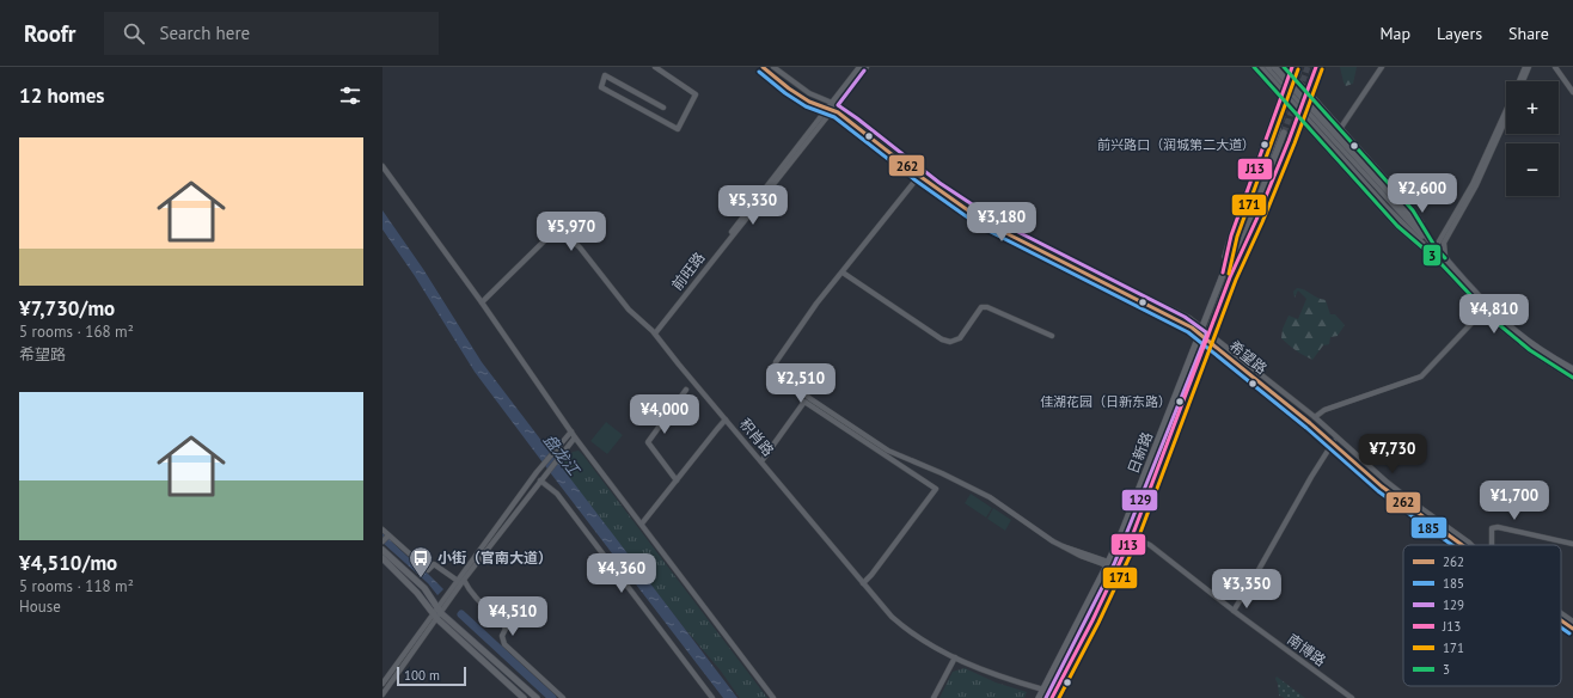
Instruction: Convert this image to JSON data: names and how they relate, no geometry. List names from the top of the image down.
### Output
{
  "streets": {
    "main road": ["日新路"],
    "street": [
      "前旺路",
      "希望路",
      "积肖路",
      "南博路"
    ]
  },
  "crossings": [
    ["前旺路", "希望路"],
    ["前旺路", "积肖路"],
    ["希望路", "日新路"],
    ["积肖路", "日新路"],
    ["日新路", "南博路"]
  ],
  "water": ["盘龙江"],
  "places": {
    "other": ["前兴路口（润城第二大道）", "佳湖花园（日新东路）"],
    "bus stop": ["小街（官南大道）"]
  },
  "lines": [
    "transit line 262",
    "transit line J13",
    "transit line 3",
    "transit line 171",
    "transit line 129",
    "transit line 185"
  ],
  "legend": [
    "262",
    "185",
    "129",
    "J13",
    "171",
    "3"
  ],
  "scale_bar": "100 m",
  "page": {
    "header": "Roofr",
    "search": "Search here",
    "nav": ["Map", "Layers", "Share"],
    "heading": "12 homes",
    "map_buttons": ["+", "−"],
    "list": [
      {
        "name": "¥7,730/mo",
        "note": "5 rooms · 168 m² · 希望路"
      },
      {
        "name": "¥4,510/mo",
        "note": "5 rooms · 118 m² · House"
      }
    ],
    "price": [
      "¥2,600",
      "¥5,330",
      "¥3,180",
      "¥5,970",
      "¥4,810",
      "¥2,510",
      "¥4,000",
      "¥7,730",
      "¥1,700",
      "¥4,360",
      "¥3,350",
      "¥4,510"
    ],
    "scale": "100 m"
  }
}
